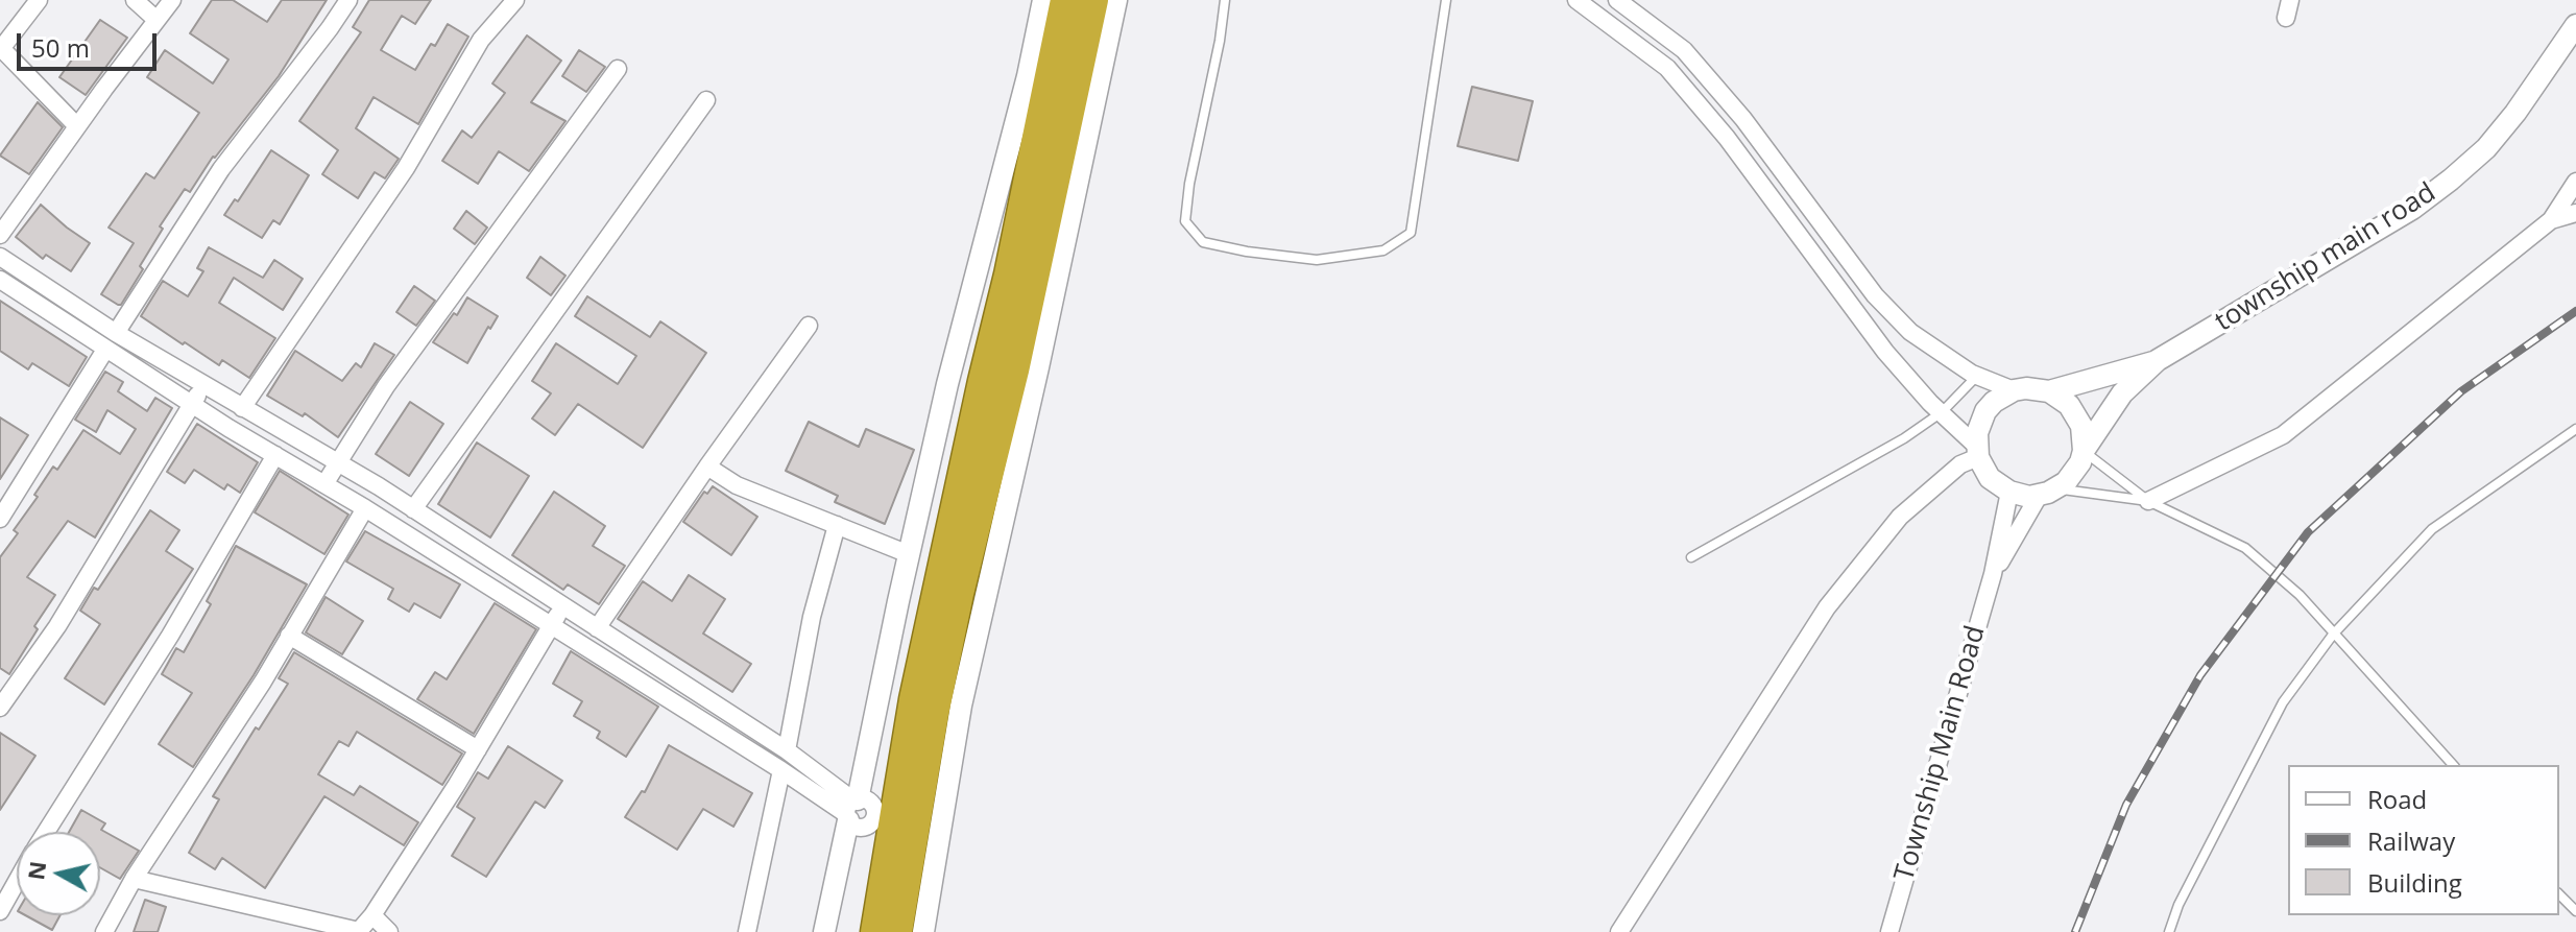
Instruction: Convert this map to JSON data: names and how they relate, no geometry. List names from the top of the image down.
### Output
{
  "streets": {
    "street": ["township main road", "Township Main Road"]
  },
  "crossings": [
    ["township main road", "Township Main Road"]
  ],
  "legend": ["Road", "Railway", "Building"],
  "scale_bar": "50 m",
  "north": "left"
}
